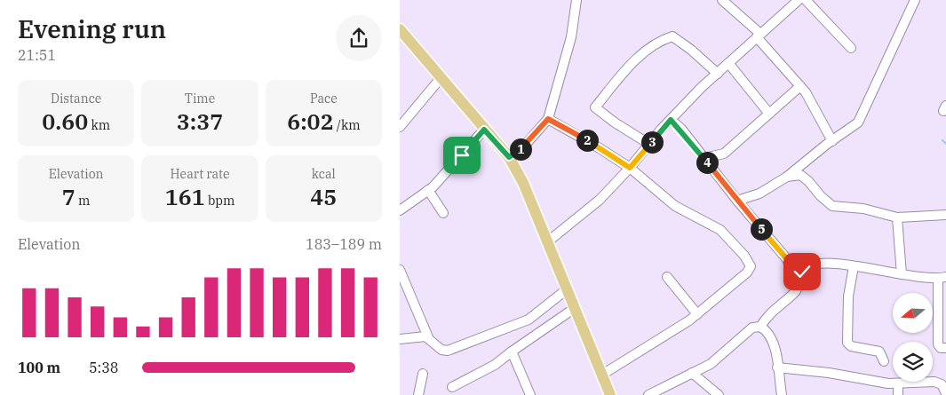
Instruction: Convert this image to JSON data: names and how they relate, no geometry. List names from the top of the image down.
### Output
{
  "north": "left",
  "page": {
    "heading": ["Evening run", "21:51"],
    "stats": [
      ["Distance", "0.60 km"],
      ["Time", "3:37"],
      ["Pace", "6:02 /km"],
      ["Elevation", "7 m"],
      ["Heart rate", "161 bpm"],
      ["kcal", "45"]
    ],
    "pins": [
      "2",
      "3",
      "1",
      "4",
      "5"
    ],
    "chart": ["Elevation", "183–189 m"],
    "list": [
      {
        "name": "100 m",
        "note": "5:38"
      }
    ]
  }
}
